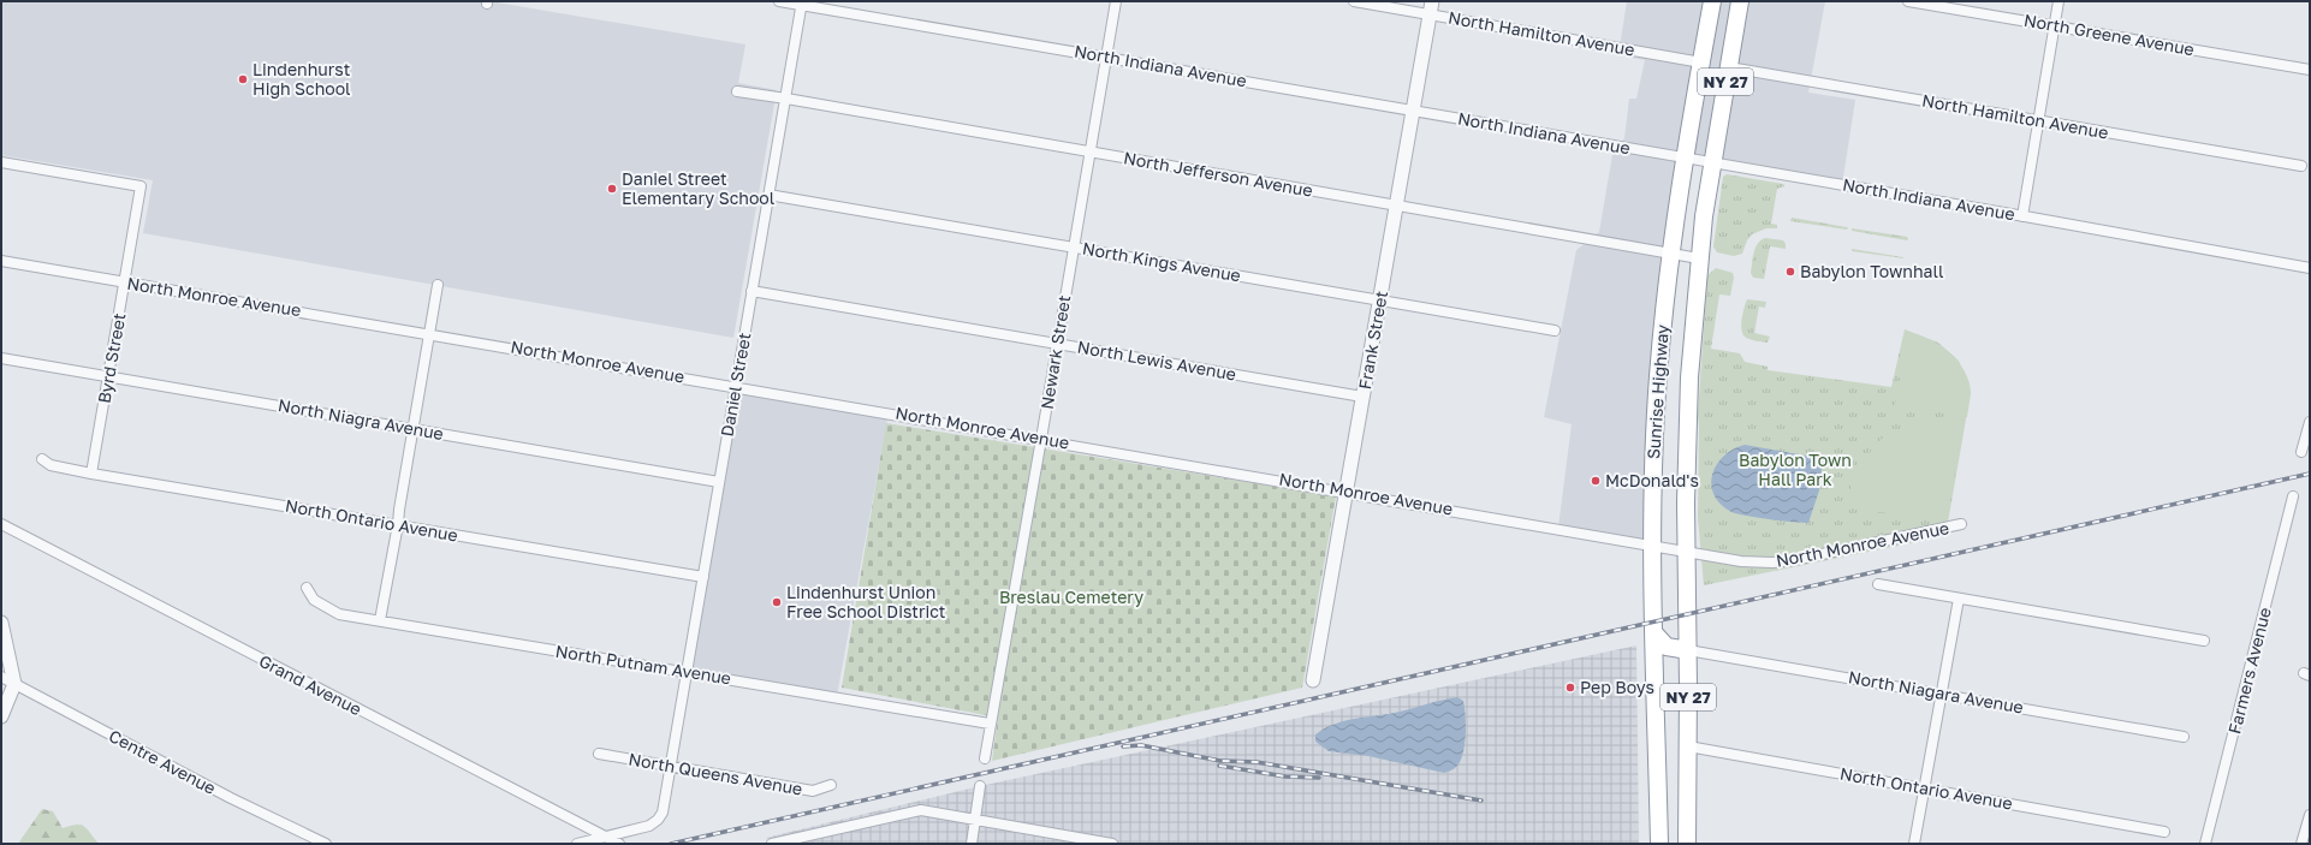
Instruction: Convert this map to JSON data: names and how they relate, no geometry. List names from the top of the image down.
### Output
{
  "streets": {
    "highway": ["NY 27", "Sunrise Highway"],
    "street": [
      "North Hamilton Avenue",
      "North Greene Avenue",
      "North Indiana Avenue",
      "North Jefferson Avenue",
      "North Kings Avenue",
      "North Monroe Avenue",
      "Frank Street",
      "Newark Street",
      "Byrd Street",
      "North Lewis Avenue",
      "Daniel Street",
      "North Niagra Avenue",
      "North Ontario Avenue",
      "North Putnam Avenue",
      "Farmers Avenue",
      "Grand Avenue",
      "North Niagara Avenue",
      "Centre Avenue",
      "North Queens Avenue"
    ]
  },
  "crossings": [
    ["North Hamilton Avenue", "Frank Street"],
    ["North Hamilton Avenue", "Sunrise Highway"],
    ["North Indiana Avenue", "Frank Street"],
    ["North Indiana Avenue", "Newark Street"],
    ["North Indiana Avenue", "Daniel Street"],
    ["North Indiana Avenue", "Sunrise Highway"],
    ["North Jefferson Avenue", "Frank Street"],
    ["North Jefferson Avenue", "Newark Street"],
    ["North Jefferson Avenue", "Daniel Street"],
    ["North Jefferson Avenue", "Sunrise Highway"],
    ["North Kings Avenue", "Frank Street"],
    ["North Kings Avenue", "Newark Street"],
    ["North Kings Avenue", "Daniel Street"],
    ["North Monroe Avenue", "Frank Street"],
    ["North Monroe Avenue", "Newark Street"],
    ["North Monroe Avenue", "Byrd Street"],
    ["North Monroe Avenue", "Daniel Street"],
    ["North Monroe Avenue", "Sunrise Highway"],
    ["Frank Street", "North Lewis Avenue"],
    ["Newark Street", "North Lewis Avenue"],
    ["Newark Street", "North Putnam Avenue"],
    ["Byrd Street", "North Niagra Avenue"],
    ["Byrd Street", "North Ontario Avenue"],
    ["North Lewis Avenue", "Daniel Street"],
    ["Daniel Street", "North Niagra Avenue"],
    ["Daniel Street", "North Ontario Avenue"],
    ["Daniel Street", "North Putnam Avenue"],
    ["Daniel Street", "Grand Avenue"],
    ["Daniel Street", "North Queens Avenue"],
    ["Sunrise Highway", "North Ontario Avenue"],
    ["Sunrise Highway", "North Niagara Avenue"]
  ],
  "parks": ["Babylon Town Hall Park", "Breslau Cemetery"],
  "places": [
    "Lindenhurst High School",
    "Daniel Street Elementary School",
    "Babylon Townhall",
    "McDonald's",
    "Lindenhurst Union Free School District",
    "Pep Boys"
  ]
}
